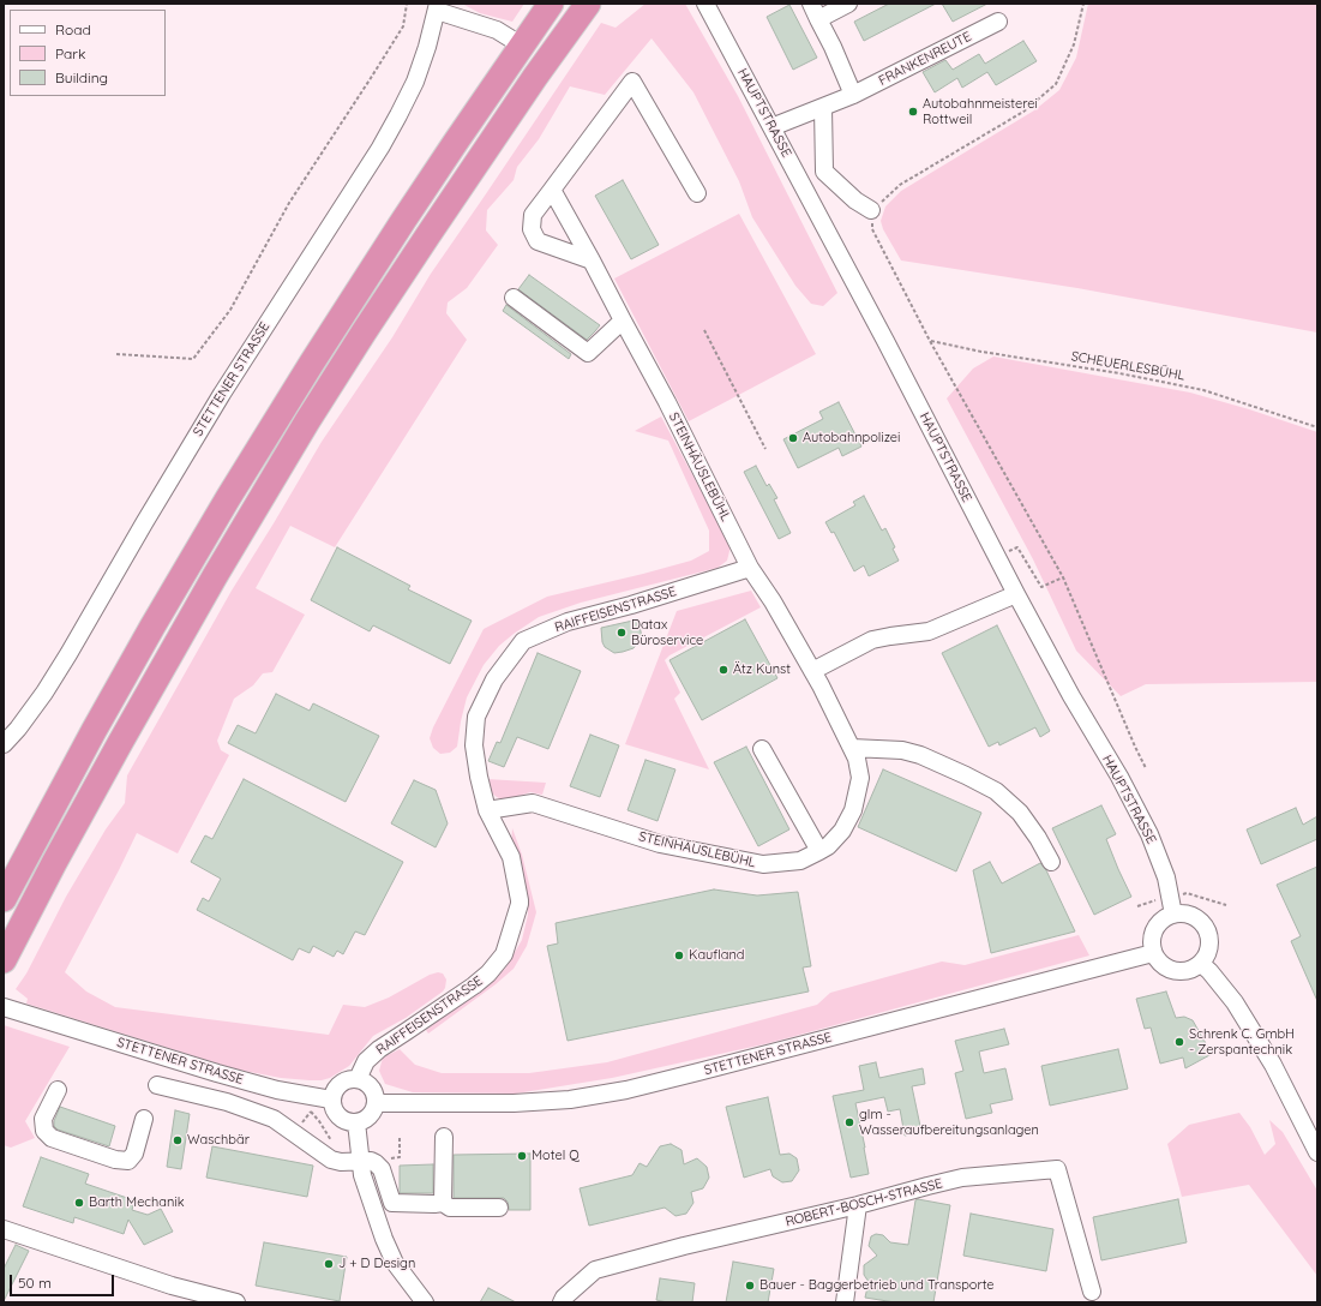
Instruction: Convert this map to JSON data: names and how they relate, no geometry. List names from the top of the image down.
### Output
{
  "streets": {
    "street": [
      "FRANKENREUTE",
      "HAUPTSTRASSE",
      "STETTENER STRASSE",
      "STEINHÄUSLEBÜHL",
      "RAIFFEISENSTRASSE",
      "ROBERT-BOSCH-STRASSE"
    ],
    "path": ["SCHEUERLESBÜHL"]
  },
  "crossings": [
    ["FRANKENREUTE", "HAUPTSTRASSE"],
    ["HAUPTSTRASSE", "STETTENER STRASSE"],
    ["STETTENER STRASSE", "RAIFFEISENSTRASSE"],
    ["STEINHÄUSLEBÜHL", "RAIFFEISENSTRASSE"]
  ],
  "places": [
    "Autobahnmeisterei Rottweil",
    "Autobahnpolizei",
    "Datax Büroservice",
    "Ätz Kunst",
    "Kaufland",
    "Schrenk C. GmbH - Zerspantechnik",
    "glm - Wasseraufbereitungsanlagen",
    "Waschbär",
    "Motel Q",
    "Barth Mechanik",
    "J + D Design",
    "Bauer - Baggerbetrieb und Transporte"
  ],
  "legend": ["Road", "Park", "Building"],
  "scale_bar": "50 m"
}
